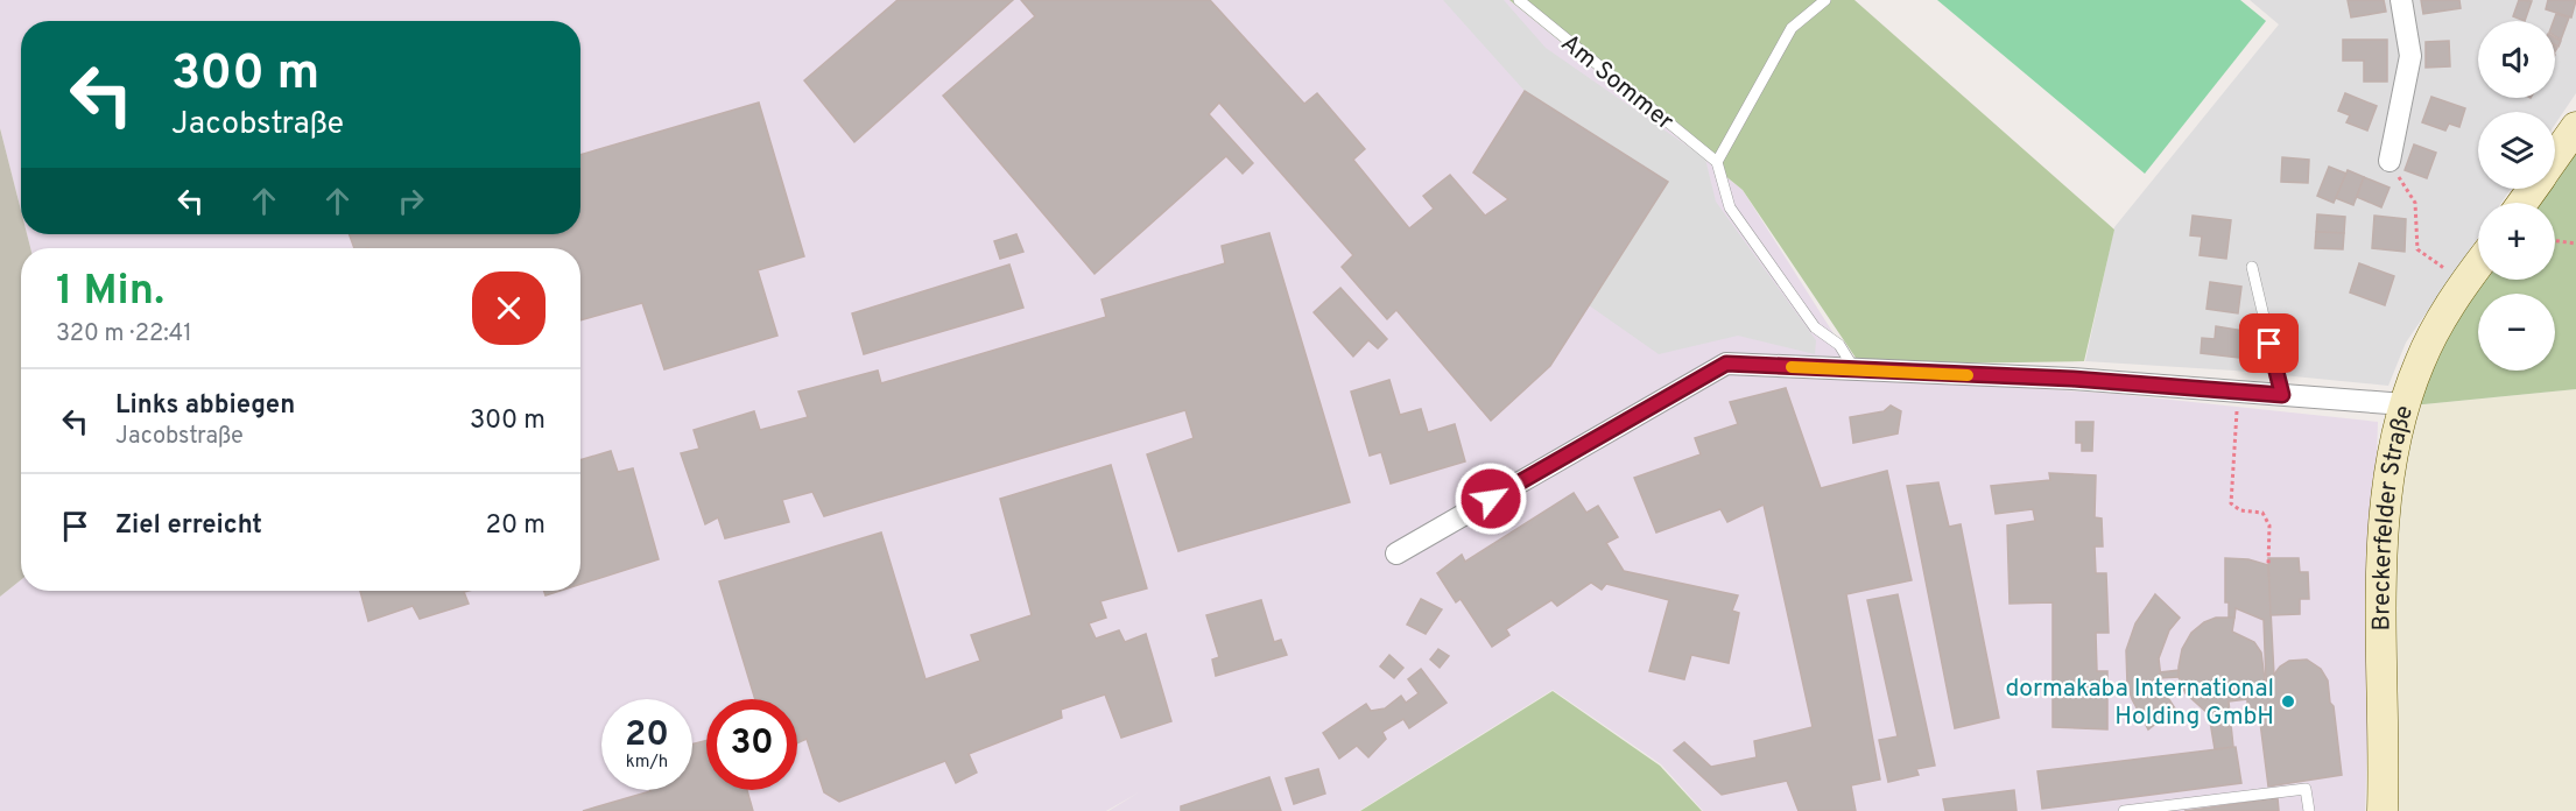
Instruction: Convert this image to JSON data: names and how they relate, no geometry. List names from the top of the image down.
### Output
{
  "streets": {
    "main road": ["Breckerfelder Straße"],
    "lane": ["Am Sommer"]
  },
  "places": ["dormakaba International Holding GmbH"],
  "page": {
    "map_buttons": ["+", "−"],
    "turn": ["300 m", "Jacobstraße"],
    "heading": ["1 Min.", "320 m · 22:41"],
    "list": [
      {
        "name": "Links abbiegen",
        "note": "Jacobstraße",
        "value": "300 m"
      },
      {
        "name": "Ziel erreicht",
        "value": "20 m"
      }
    ],
    "speed": "20 km/h",
    "limit": "30"
  }
}
